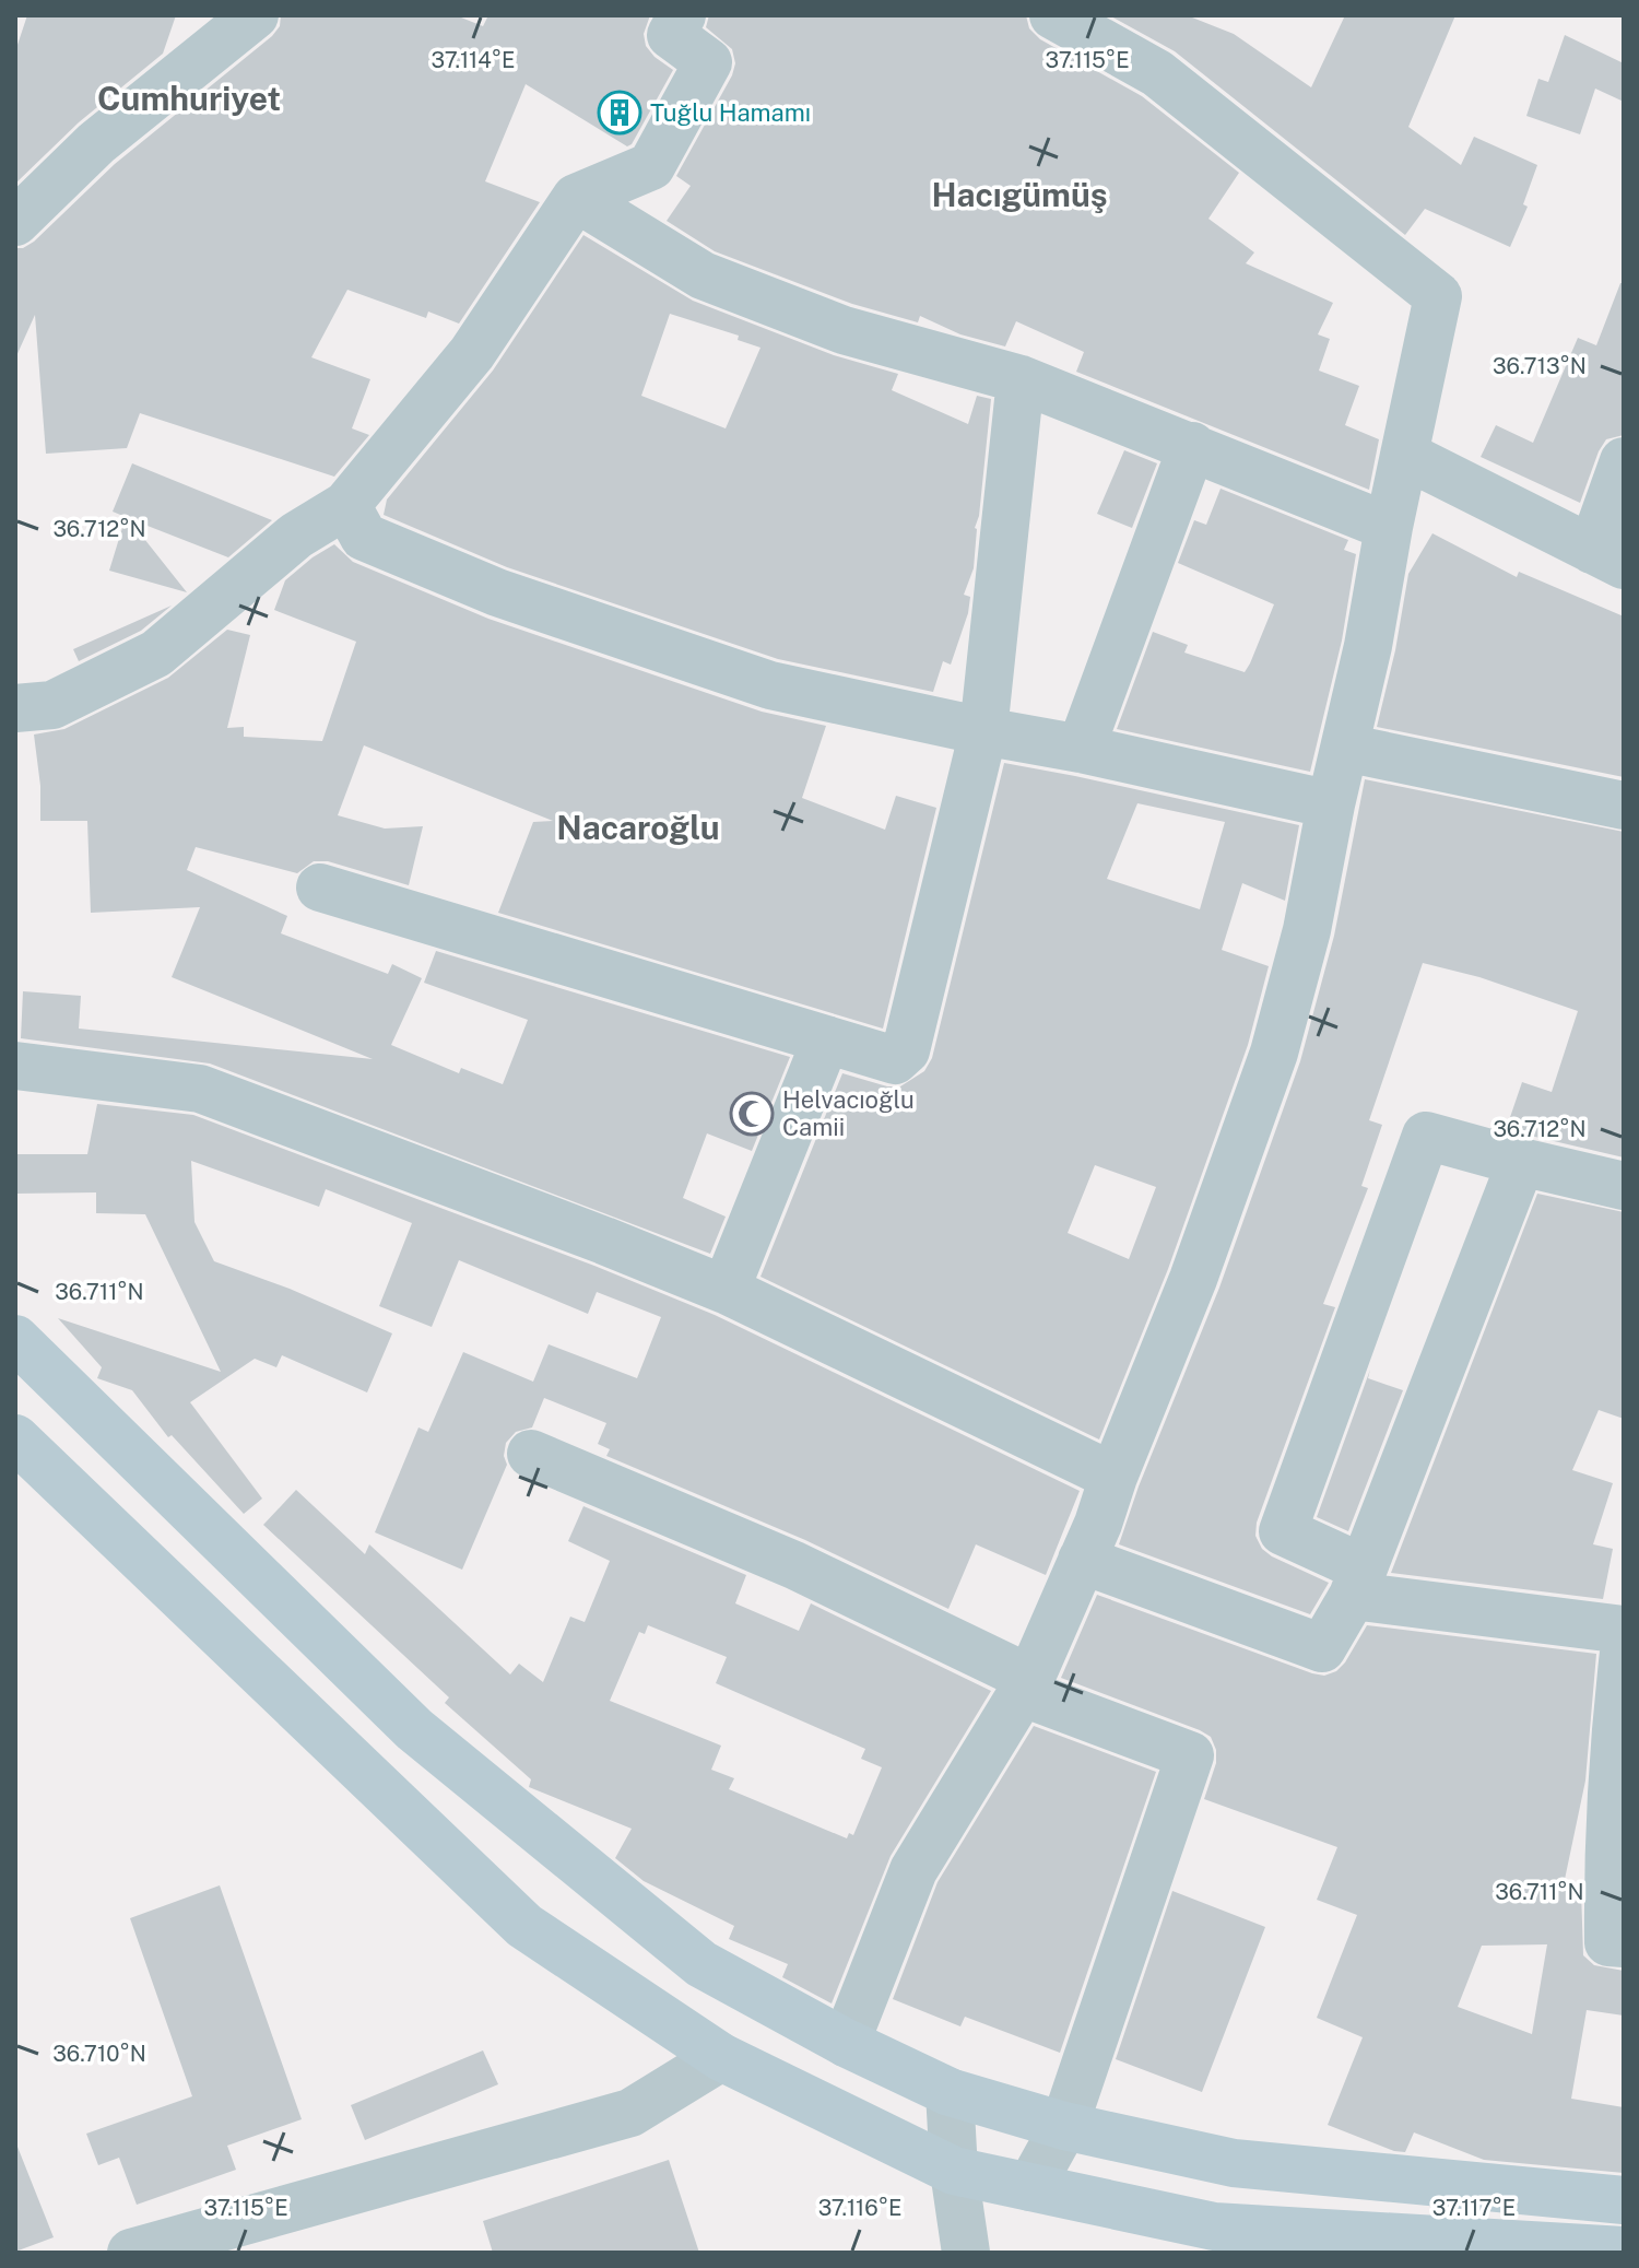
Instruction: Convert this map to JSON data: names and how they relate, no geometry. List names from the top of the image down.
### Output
{
  "districts": ["Cumhuriyet", "Hacıgümüş", "Nacaroğlu"],
  "places": {
    "building": ["Tuğlu Hamamı"],
    "mosque": ["Helvacıoğlu Camii"]
  },
  "coordinates": [
    "37.115°E",
    "37.114°E",
    "36.713°N",
    "36.712°N",
    "36.711°N",
    "36.710°N",
    "37.116°E",
    "37.117°E"
  ]
}
